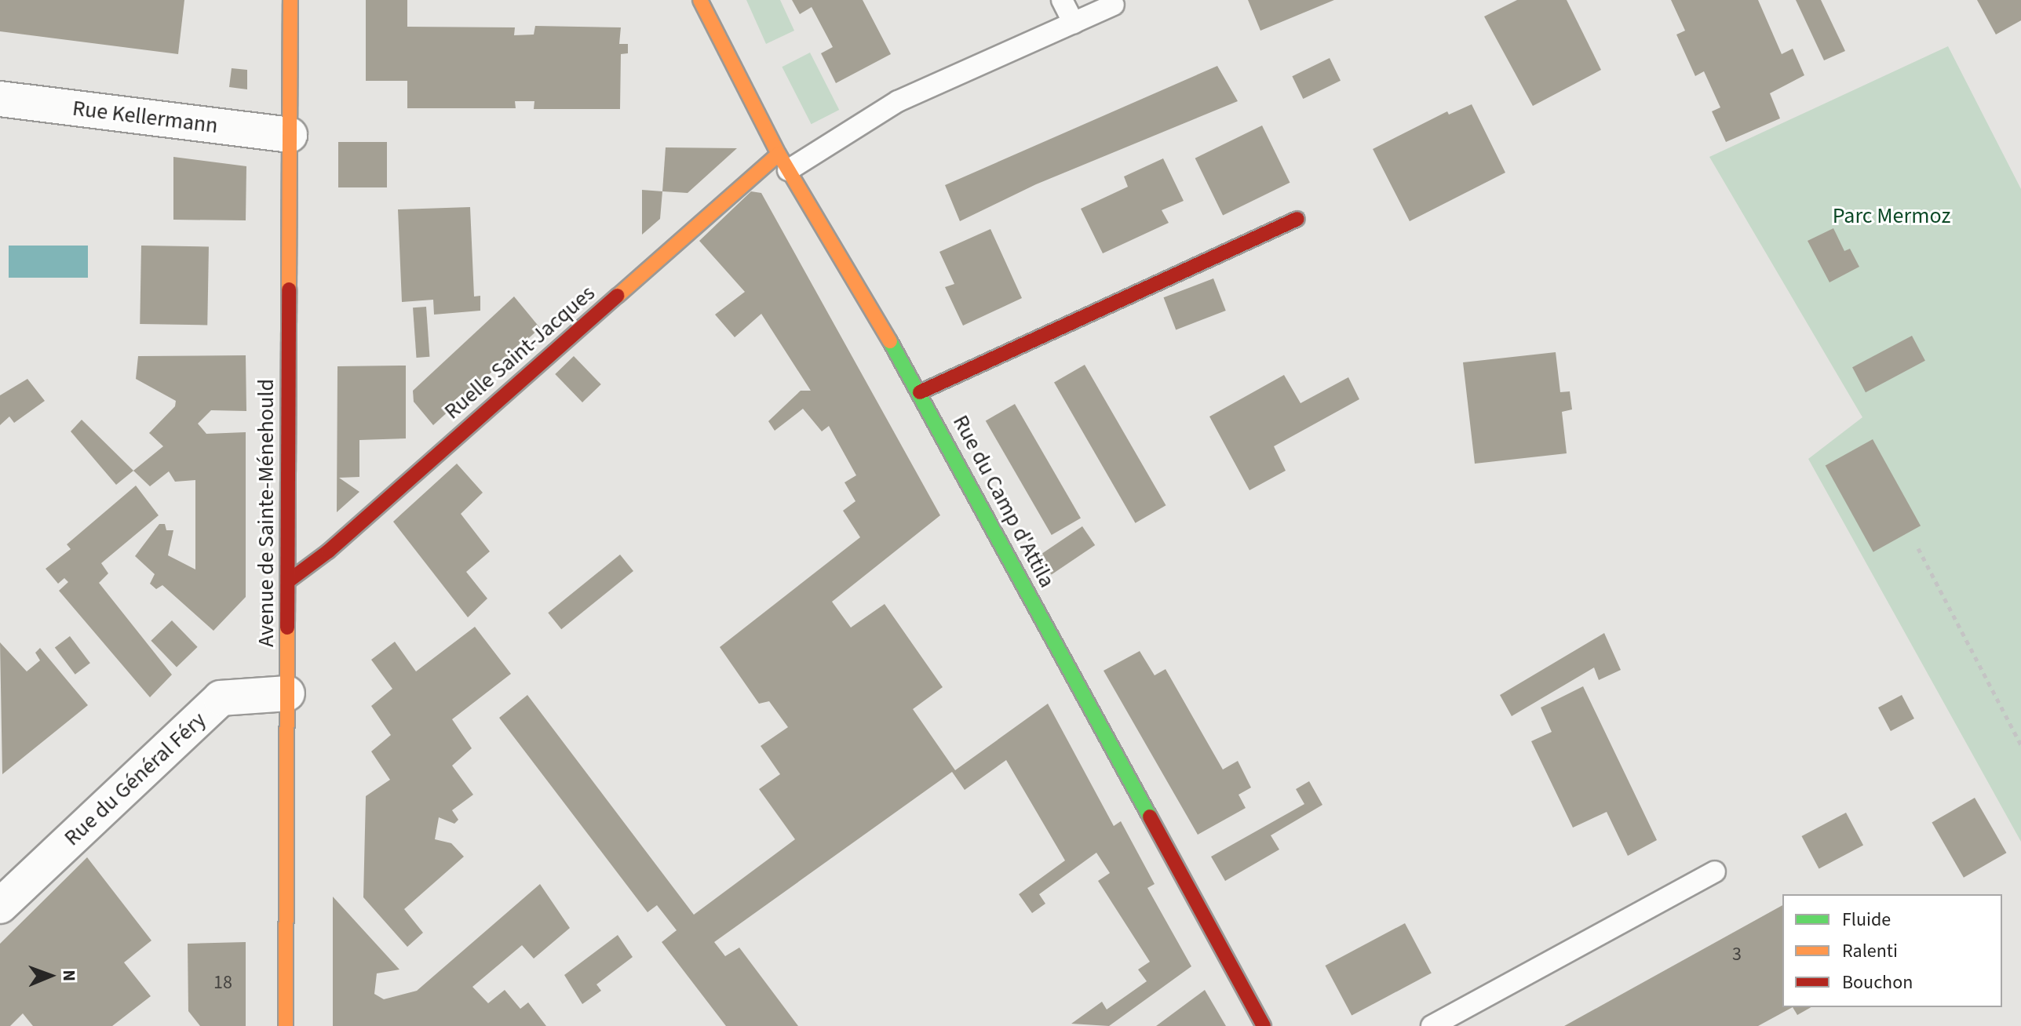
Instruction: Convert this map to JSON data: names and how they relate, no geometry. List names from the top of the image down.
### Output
{
  "streets": {
    "street": [
      "Rue Kellermann",
      "Ruelle Saint-Jacques",
      "Rue du Camp d'Attila",
      "Avenue de Sainte-Ménehould",
      "Rue du Général Féry"
    ]
  },
  "crossings": [
    ["Rue Kellermann", "Avenue de Sainte-Ménehould"],
    ["Ruelle Saint-Jacques", "Rue du Camp d'Attila"],
    ["Ruelle Saint-Jacques", "Avenue de Sainte-Ménehould"],
    ["Avenue de Sainte-Ménehould", "Rue du Général Féry"]
  ],
  "parks": ["Parc Mermoz"],
  "house_numbers": ["3", "18"],
  "legend": ["Fluide", "Ralenti", "Bouchon"],
  "north": "right"
}
